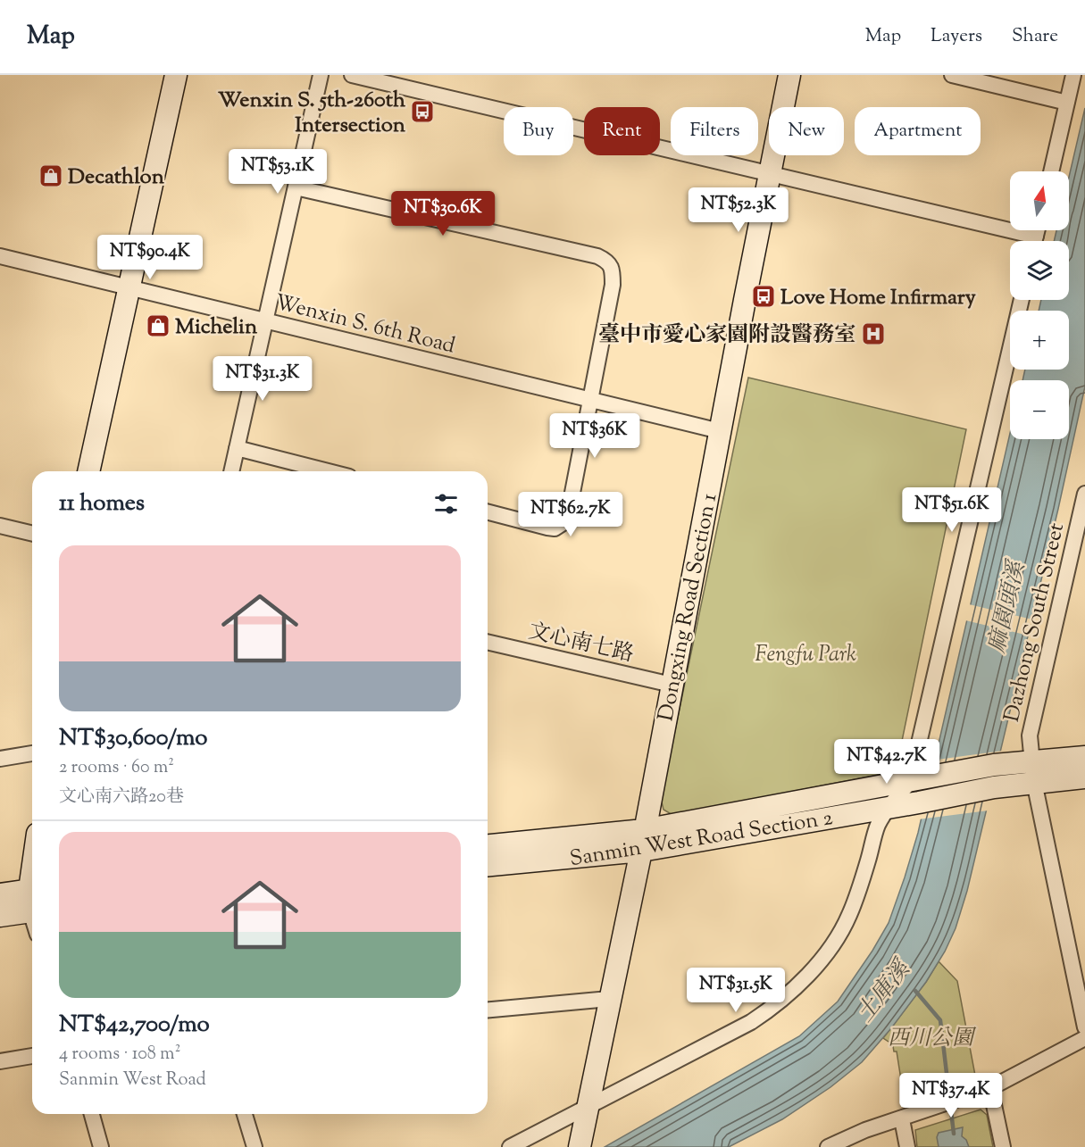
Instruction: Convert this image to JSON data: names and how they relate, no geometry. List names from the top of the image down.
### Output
{
  "streets": {
    "street": [
      "Wenxin S. 6th Road",
      "Dongxing Road Section 1",
      "Dazhong South Street",
      "文心南七路",
      "Sanmin West Road Section 2"
    ]
  },
  "crossings": [
    ["Wenxin S. 6th Road", "Dongxing Road Section 1"],
    ["Dongxing Road Section 1", "文心南七路"],
    ["Dongxing Road Section 1", "Sanmin West Road Section 2"],
    ["Dazhong South Street", "Sanmin West Road Section 2"]
  ],
  "water": ["麻園頭溪", "土庫溪"],
  "parks": ["Fengfu Park", "西川公園"],
  "places": {
    "bus stop": ["Wenxin S. 5th-260th Intersection", "Love Home Infirmary"],
    "shop": ["Decathlon", "Michelin"],
    "hospital": ["臺中市愛心家園附設醫務室"]
  },
  "north": "top",
  "page": {
    "header": "Map",
    "nav": ["Map", "Layers", "Share"],
    "chip": [
      "Buy",
      "Rent",
      "Filters",
      "New",
      "Apartment"
    ],
    "price": [
      "NT$53.1K",
      "NT$52.3K",
      "NT$30.6K",
      "NT$90.4K",
      "NT$31.3K",
      "NT$36K",
      "NT$51.6K",
      "NT$62.7K",
      "NT$42.7K",
      "NT$31.5K",
      "NT$37.4K"
    ],
    "map_buttons": ["+", "−"],
    "heading": "11 homes",
    "list": [
      {
        "name": "NT$30,600/mo",
        "note": "2 rooms · 60 m² · 文心南六路20巷"
      },
      {
        "name": "NT$42,700/mo",
        "note": "4 rooms · 108 m² · Sanmin West Road"
      }
    ]
  }
}
